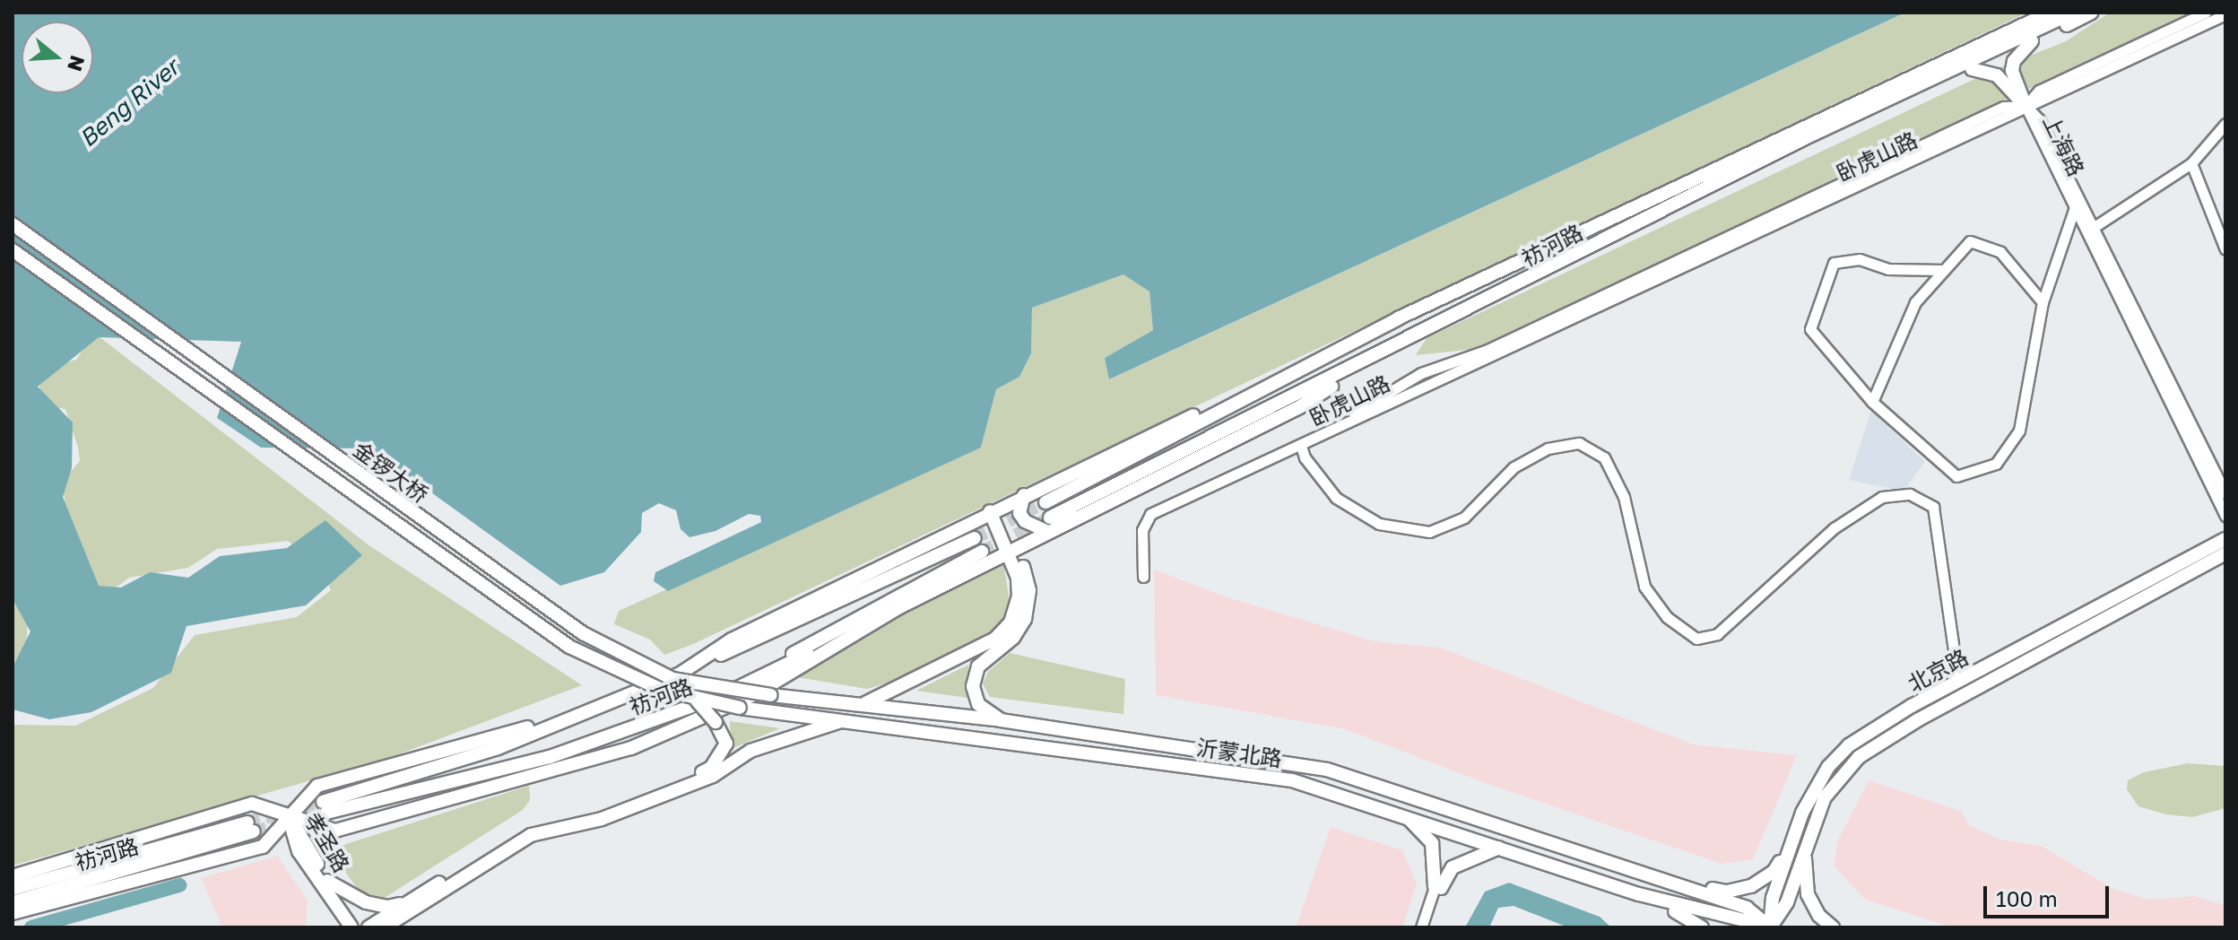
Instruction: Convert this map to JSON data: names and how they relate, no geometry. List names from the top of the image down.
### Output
{
  "streets": {
    "main road": [
      "祊河路",
      "金锣大桥",
      "北京路",
      "沂蒙北路",
      "孝圣路"
    ],
    "street": ["上海路", "卧虎山路"]
  },
  "crossings": [
    ["上海路", "卧虎山路"],
    ["祊河路", "孝圣路"],
    ["金锣大桥", "沂蒙北路"],
    ["北京路", "沂蒙北路"]
  ],
  "water": ["Beng River"],
  "scale_bar": "100 m",
  "north": "right"
}
